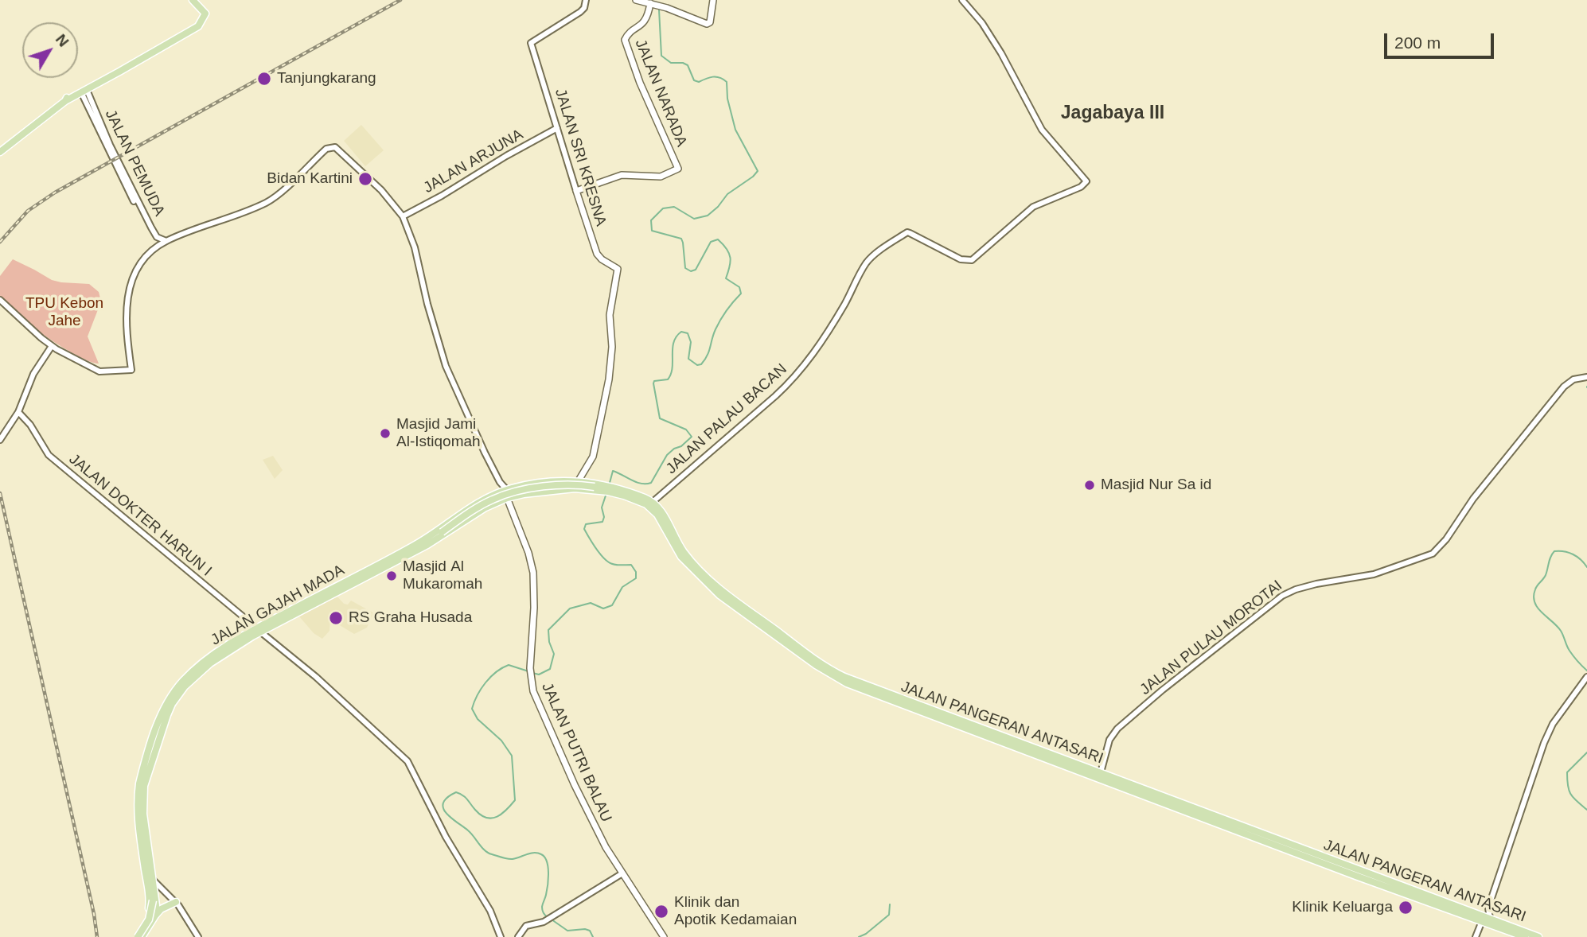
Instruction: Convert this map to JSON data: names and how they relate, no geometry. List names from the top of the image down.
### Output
{
  "streets": {
    "main road": [
      "JALAN NARADA",
      "JALAN SRI KRESNA",
      "JALAN GAJAH MADA",
      "JALAN PANGERAN ANTASARI",
      "JALAN PUTRI BALAU"
    ],
    "street": [
      "JALAN ARJUNA",
      "JALAN PEMUDA",
      "JALAN PALAU BACAN",
      "JALAN DOKTER HARUN I",
      "JALAN PULAU MOROTAI"
    ]
  },
  "crossings": [
    ["JALAN NARADA", "JALAN SRI KRESNA"],
    ["JALAN SRI KRESNA", "JALAN ARJUNA"],
    ["JALAN SRI KRESNA", "JALAN PANGERAN ANTASARI"],
    ["JALAN PALAU BACAN", "JALAN PANGERAN ANTASARI"],
    ["JALAN DOKTER HARUN I", "JALAN GAJAH MADA"],
    ["JALAN GAJAH MADA", "JALAN PANGERAN ANTASARI"],
    ["JALAN GAJAH MADA", "JALAN PUTRI BALAU"],
    ["JALAN PULAU MOROTAI", "JALAN PANGERAN ANTASARI"],
    ["JALAN PANGERAN ANTASARI", "JALAN PUTRI BALAU"]
  ],
  "districts": ["Jagabaya III"],
  "parks": ["TPU Kebon Jahe"],
  "places": [
    "Tanjungkarang",
    "Bidan Kartini",
    "Masjid Jami Al-Istiqomah",
    "Masjid Nur Sa id",
    "Masjid Al Mukaromah",
    "RS Graha Husada",
    "Klinik Keluarga",
    "Klinik dan Apotik Kedamaian"
  ],
  "scale_bar": "200 m",
  "north": "top right"
}
